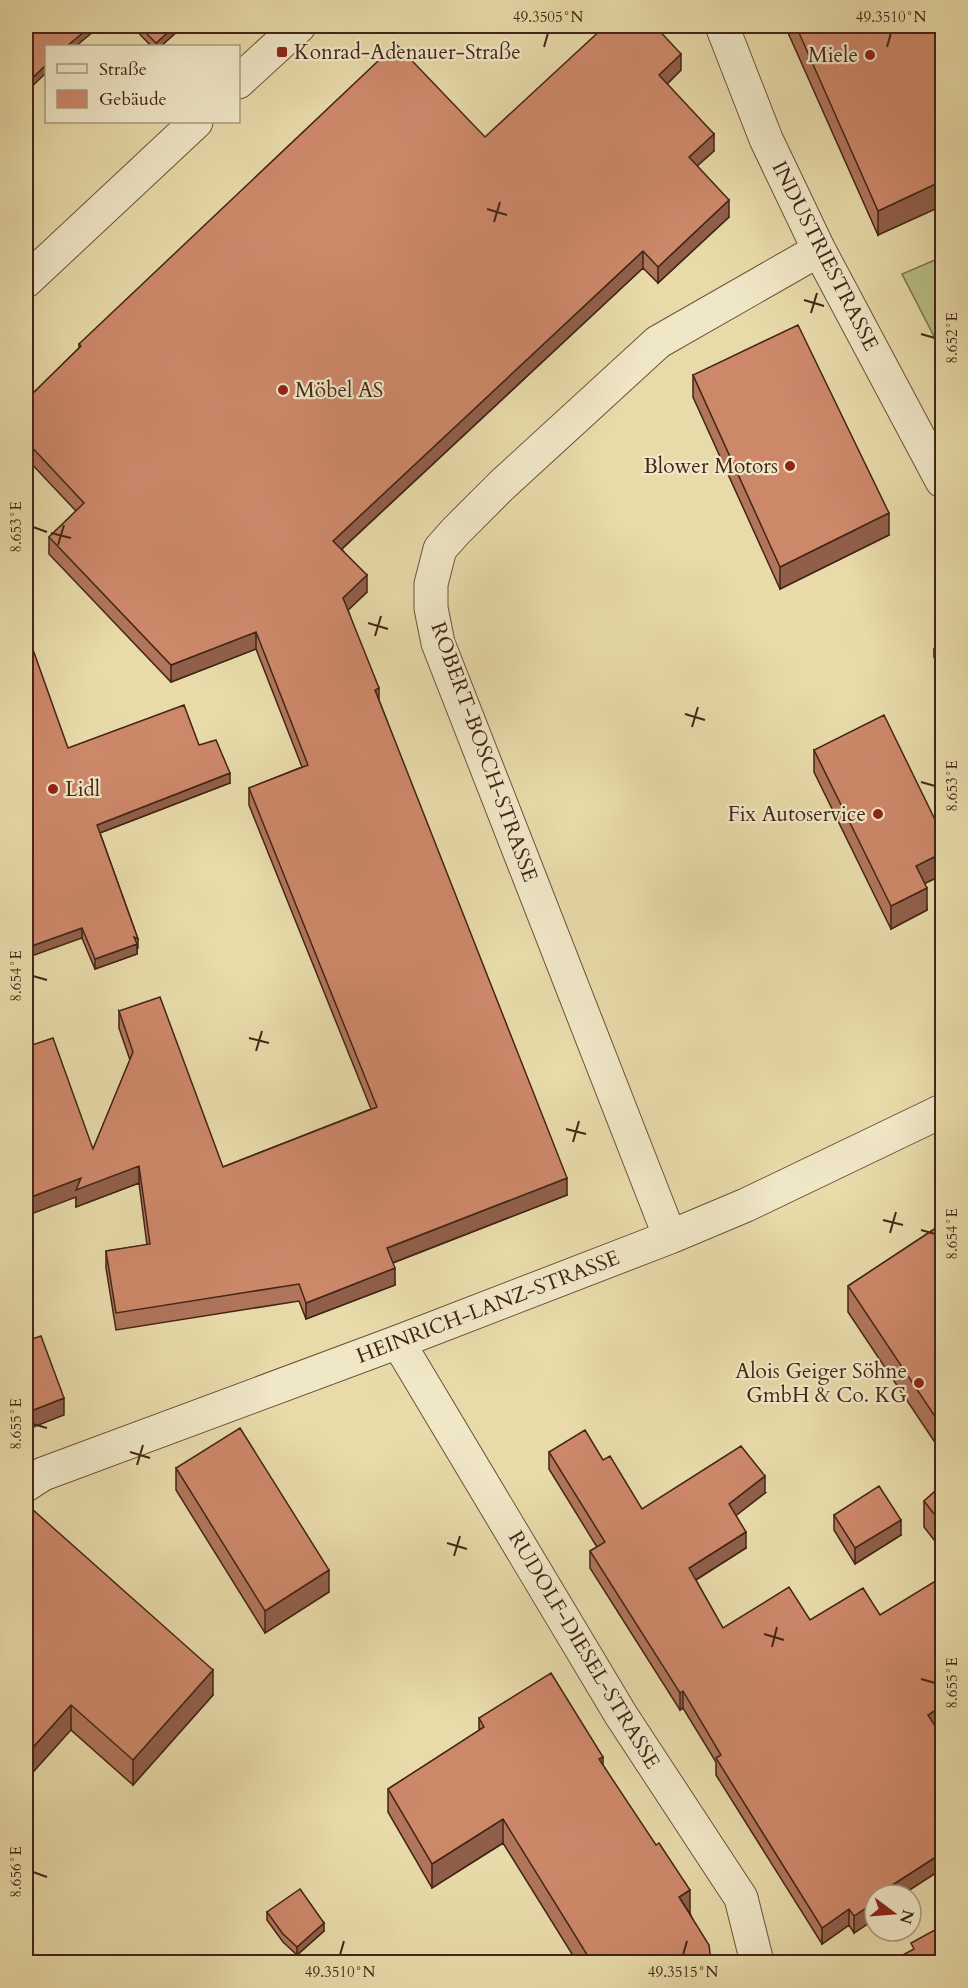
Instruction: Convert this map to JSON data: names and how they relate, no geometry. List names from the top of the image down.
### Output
{
  "streets": {
    "street": [
      "INDUSTRIESTRASSE",
      "ROBERT-BOSCH-STRASSE",
      "HEINRICH-LANZ-STRASSE",
      "RUDOLF-DIESEL-STRASSE"
    ]
  },
  "crossings": [
    ["INDUSTRIESTRASSE", "ROBERT-BOSCH-STRASSE"],
    ["ROBERT-BOSCH-STRASSE", "HEINRICH-LANZ-STRASSE"],
    ["HEINRICH-LANZ-STRASSE", "RUDOLF-DIESEL-STRASSE"]
  ],
  "places": {
    "transit": ["Konrad-Adenauer-Straße"],
    "other": [
      "Miele",
      "Möbel AS",
      "Blower Motors",
      "Lidl",
      "Fix Autoservice",
      "Alois Geiger Söhne GmbH & Co. KG"
    ]
  },
  "legend": ["Straße", "Gebäude"],
  "north": "right",
  "coordinates": [
    "49.3505°N",
    "49.3510°N",
    "8.652°E",
    "8.653°E",
    "8.654°E",
    "8.655°E",
    "8.656°E",
    "49.3515°N"
  ]
}
